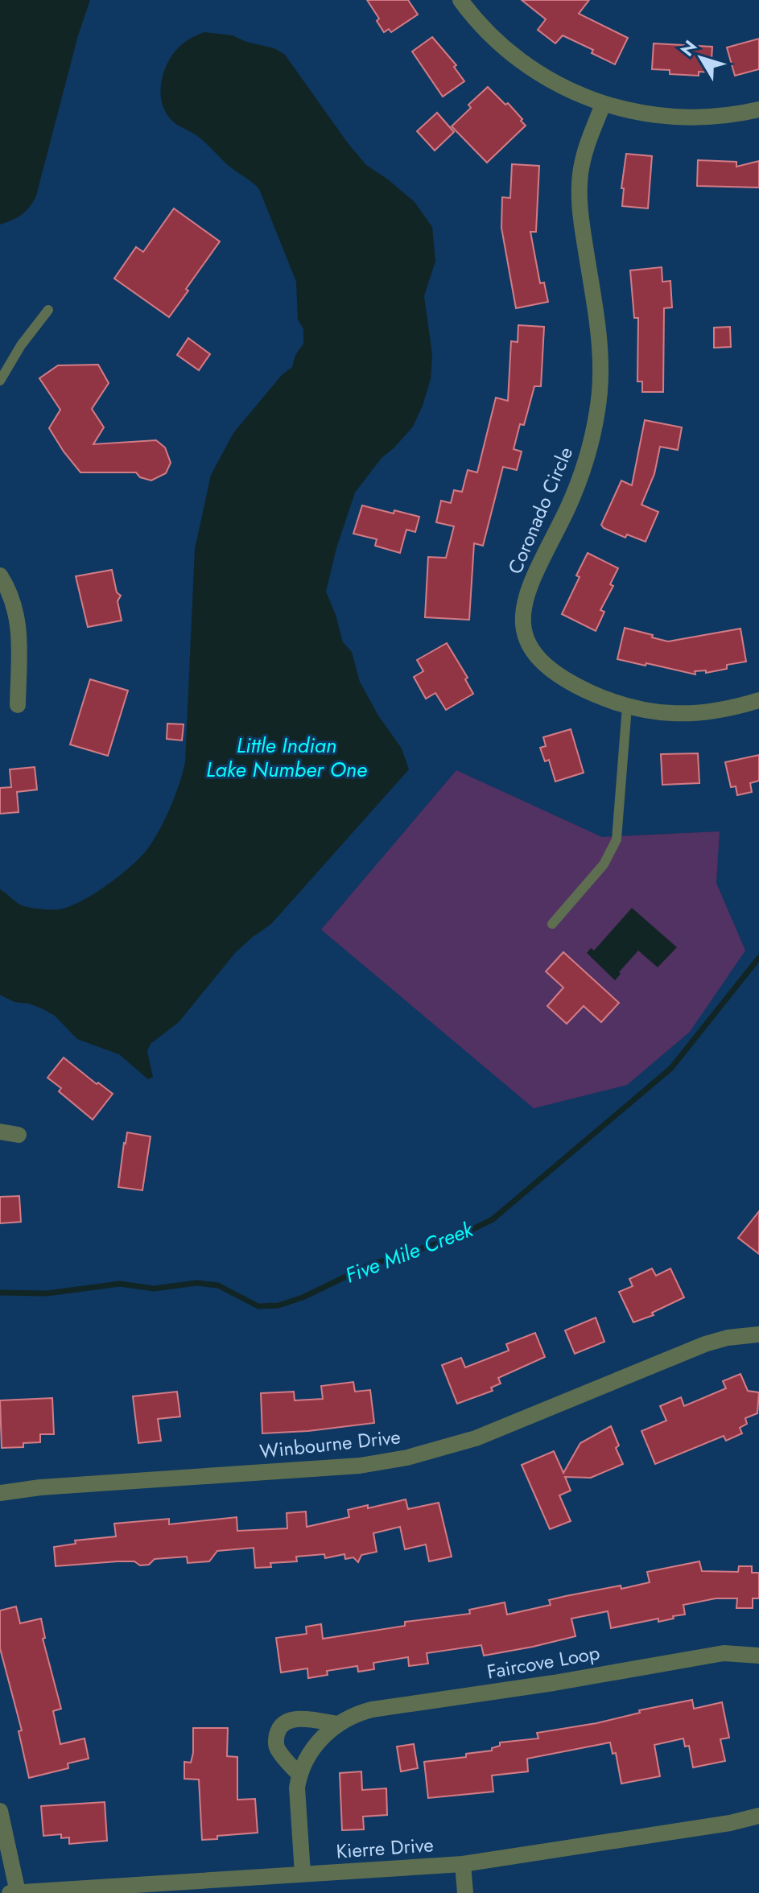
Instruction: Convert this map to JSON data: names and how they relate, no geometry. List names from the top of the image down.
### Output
{
  "streets": {
    "street": [
      "Coronado Circle",
      "Winbourne Drive",
      "Faircove Loop",
      "Kierre Drive"
    ]
  },
  "crossings": [
    ["Faircove Loop", "Kierre Drive"]
  ],
  "water": ["Little Indian Lake Number One", "Five Mile Creek"],
  "north": "top left"
}
